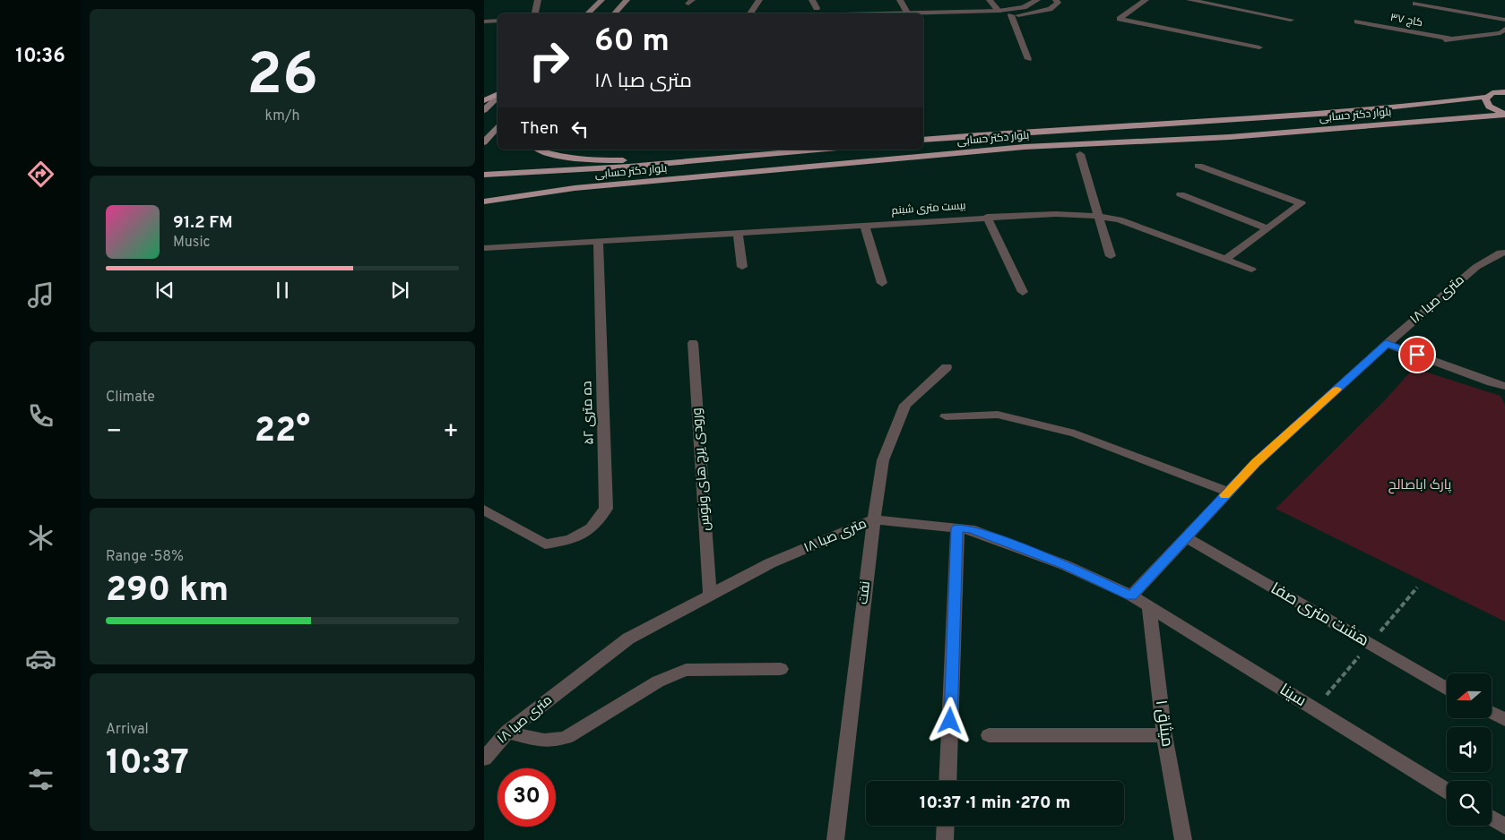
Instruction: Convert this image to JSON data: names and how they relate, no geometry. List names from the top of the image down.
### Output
{
  "streets": {
    "main road": ["بلوار دکتر حسابی"],
    "street": [
      "کاج ۳۷",
      "بیست متری شبنم",
      "متری صبا ۱۸",
      "ده متری ۵۲",
      "ورودی یرج های ونوس",
      "نفت",
      "هشت متری صفا",
      "سینا",
      "میثاق ۱"
    ]
  },
  "crossings": [
    ["بیست متری شبنم", "ده متری ۵۲"],
    ["متری صبا ۱۸", "ورودی یرج های ونوس"],
    ["متری صبا ۱۸", "نفت"],
    ["متری صبا ۱۸", "هشت متری صفا"],
    ["متری صبا ۱۸", "سینا"],
    ["سینا", "میثاق ۱"]
  ],
  "parks": ["پارک اباصالح"],
  "north": "left",
  "page": {
    "tabs": "10:36",
    "tile": [
      ["26", "km/h"],
      "Climate",
      ["Range · 58%", "290 km"],
      ["Arrival", "10:37"]
    ],
    "turn": ["60 m", "متری صبا ۱۸"],
    "then": "Then",
    "song": ["91.2 FM", "Music"],
    "heat": ["−", "22°", "+"],
    "limit": "30",
    "trip": "10:37 · 1 min · 270 m"
  }
}
